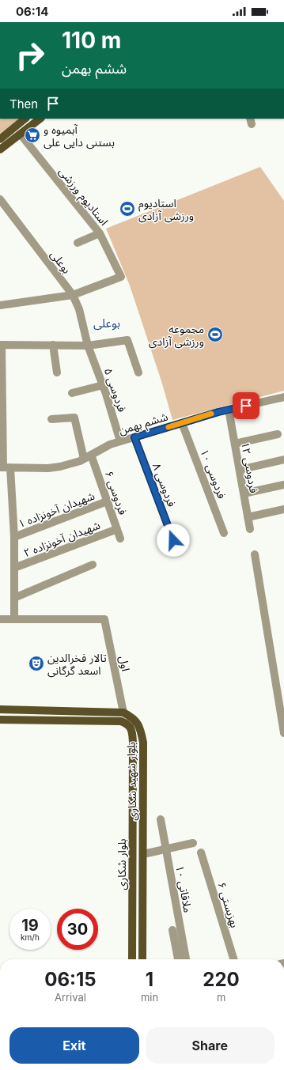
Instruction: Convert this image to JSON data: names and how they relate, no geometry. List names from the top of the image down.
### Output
{
  "streets": {
    "main road": ["بلوار شهید شکاری", "بلوار شکاری"],
    "street": [
      "استادیوم ورزشی",
      "بوعلی",
      "۵ فردوسی",
      "ششم بهمن",
      "۱۲ فردوسی",
      "۱۰ فردوسی",
      "۸ فردوسی",
      "۶ فردوسی",
      "۱ شهیدان آخونزاده",
      "۲ شهیدان آخونزاده",
      "اول",
      "۱۰ ملاقاتی",
      "بهزیستی ۶"
    ]
  },
  "crossings": [
    ["استادیوم ورزشی", "بوعلی"],
    ["بوعلی", "۵ فردوسی"],
    ["۵ فردوسی", "ششم بهمن"],
    ["ششم بهمن", "۱۲ فردوسی"],
    ["ششم بهمن", "۱۰ فردوسی"],
    ["ششم بهمن", "۸ فردوسی"],
    ["ششم بهمن", "۶ فردوسی"],
    ["۶ فردوسی", "۱ شهیدان آخونزاده"],
    ["۶ فردوسی", "۲ شهیدان آخونزاده"],
    ["اول", "بلوار شهید شکاری"]
  ],
  "districts": ["بوعلی"],
  "places": {
    "supermarket": ["آبمیوه و بستنی دایی علی"],
    "sports": ["استادیوم ورزشی آزادی", "مجموعه ورزشی آزادی"],
    "theatre": ["تالار فخرالدین اسعد گرگانی"]
  },
  "page": {
    "status": "06:14",
    "turn": ["110 m", "ششم بهمن"],
    "then": "Then",
    "speed": "19 km/h",
    "limit": "30",
    "eta": [
      "06:15",
      "Arrival",
      "1",
      "min",
      "220",
      "m"
    ],
    "buttons": ["Exit", "Share"]
  }
}
